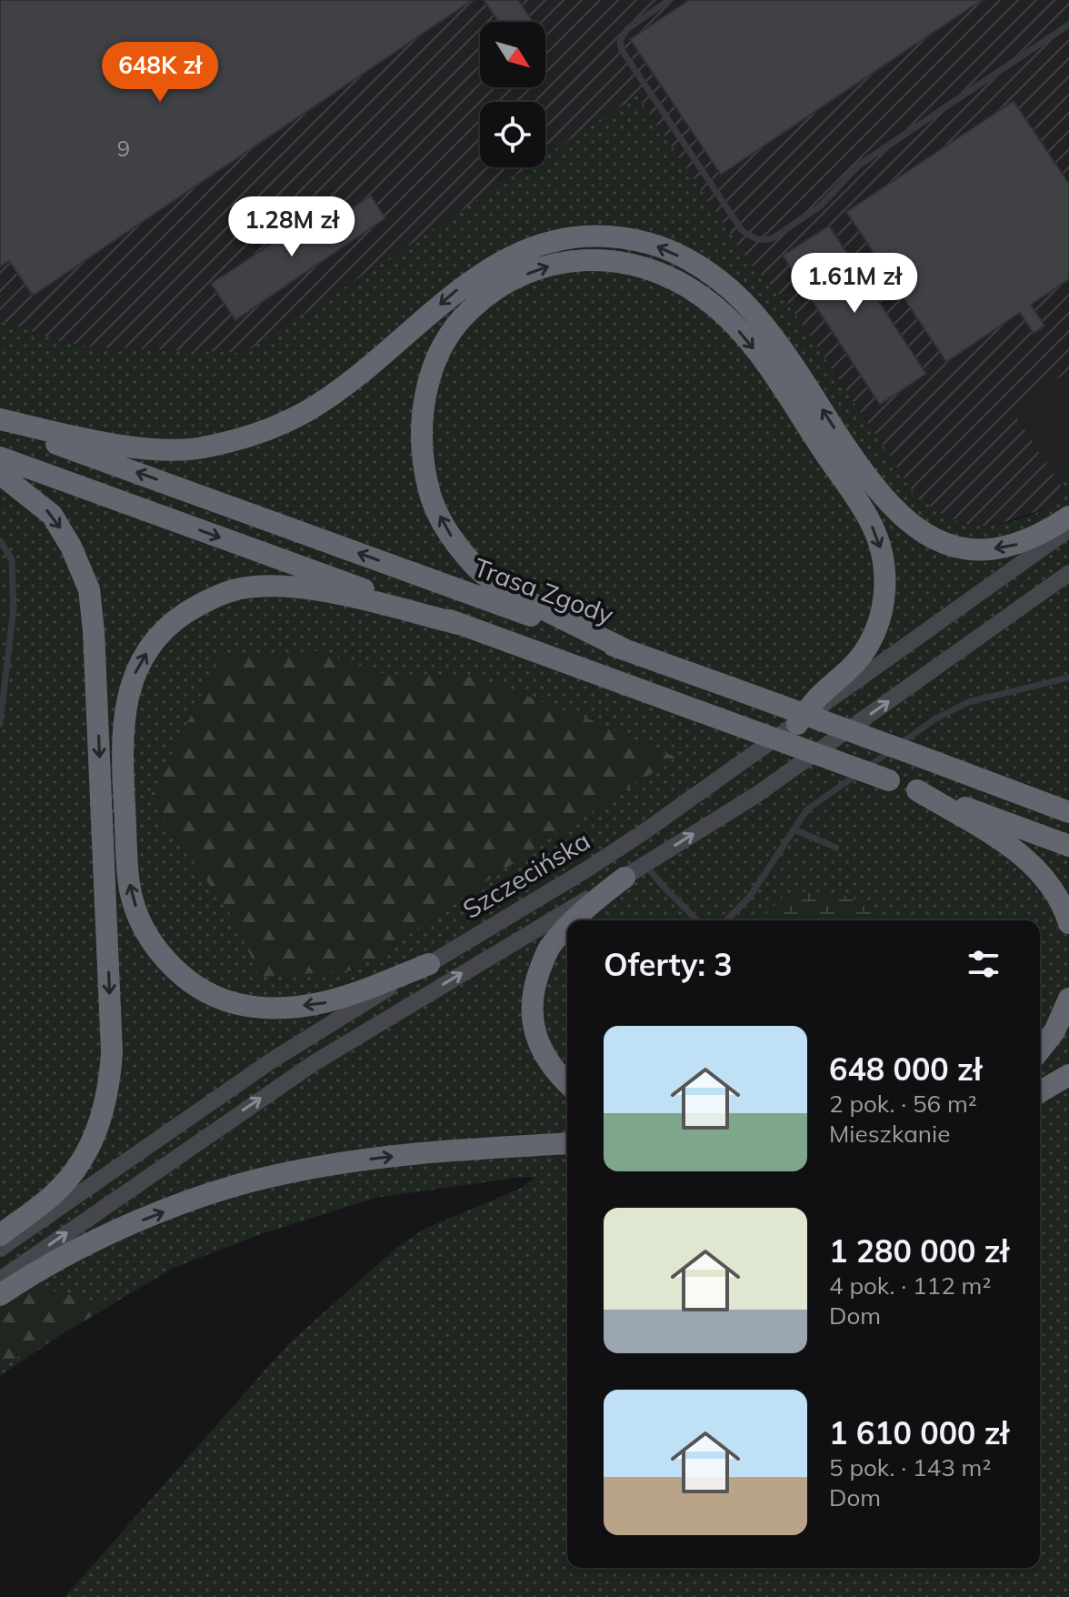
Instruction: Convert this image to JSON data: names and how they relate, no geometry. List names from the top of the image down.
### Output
{
  "streets": {
    "highway": ["Trasa Zgody"],
    "main road": ["Szczecińska"]
  },
  "house_numbers": ["9"],
  "north": "bottom right",
  "page": {
    "price": ["648K zł", "1.28M zł", "1.61M zł"],
    "heading": "Oferty: 3",
    "list": [
      {
        "name": "648 000 zł",
        "note": "2 pok. · 56 m² · Mieszkanie"
      },
      {
        "name": "1 280 000 zł",
        "note": "4 pok. · 112 m² · Dom"
      },
      {
        "name": "1 610 000 zł",
        "note": "5 pok. · 143 m² · Dom"
      }
    ]
  }
}
